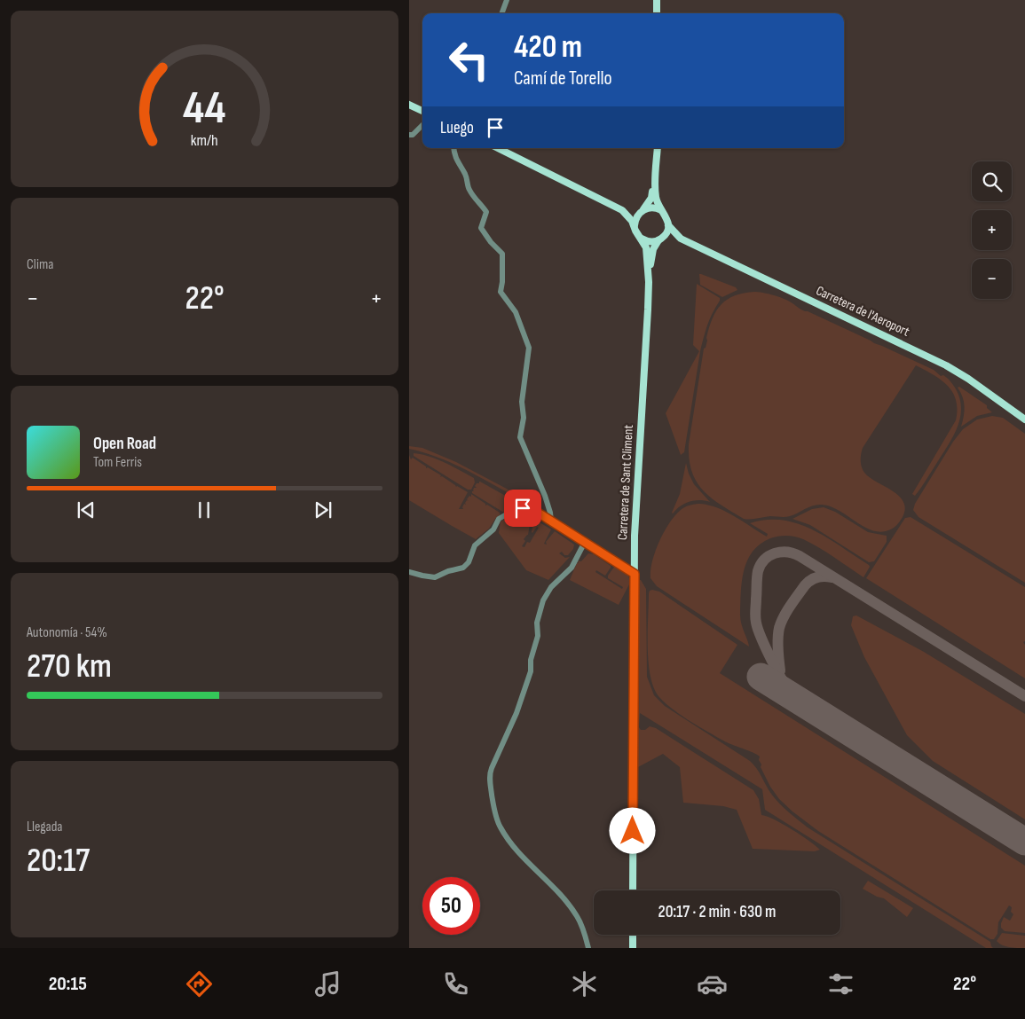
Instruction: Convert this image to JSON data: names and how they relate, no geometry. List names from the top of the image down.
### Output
{
  "streets": {
    "main road": ["Carretera de l'Aeroport", "Carretera de Sant Climent"]
  },
  "page": {
    "turn": ["420 m", "Camí de Torello"],
    "then": "Luego",
    "map_buttons": ["+", "−"],
    "tile": [
      "Clima",
      ["Autonomía · 54%", "270 km"],
      ["Llegada", "20:17"]
    ],
    "heat": ["−", "22°", "+"],
    "song": ["Open Road", "Tom Ferris"],
    "limit": "50",
    "trip": "20:17 · 2 min · 630 m",
    "tabs": ["20:15", "22°"],
    "gauge": ["44", "km/h"]
  }
}
